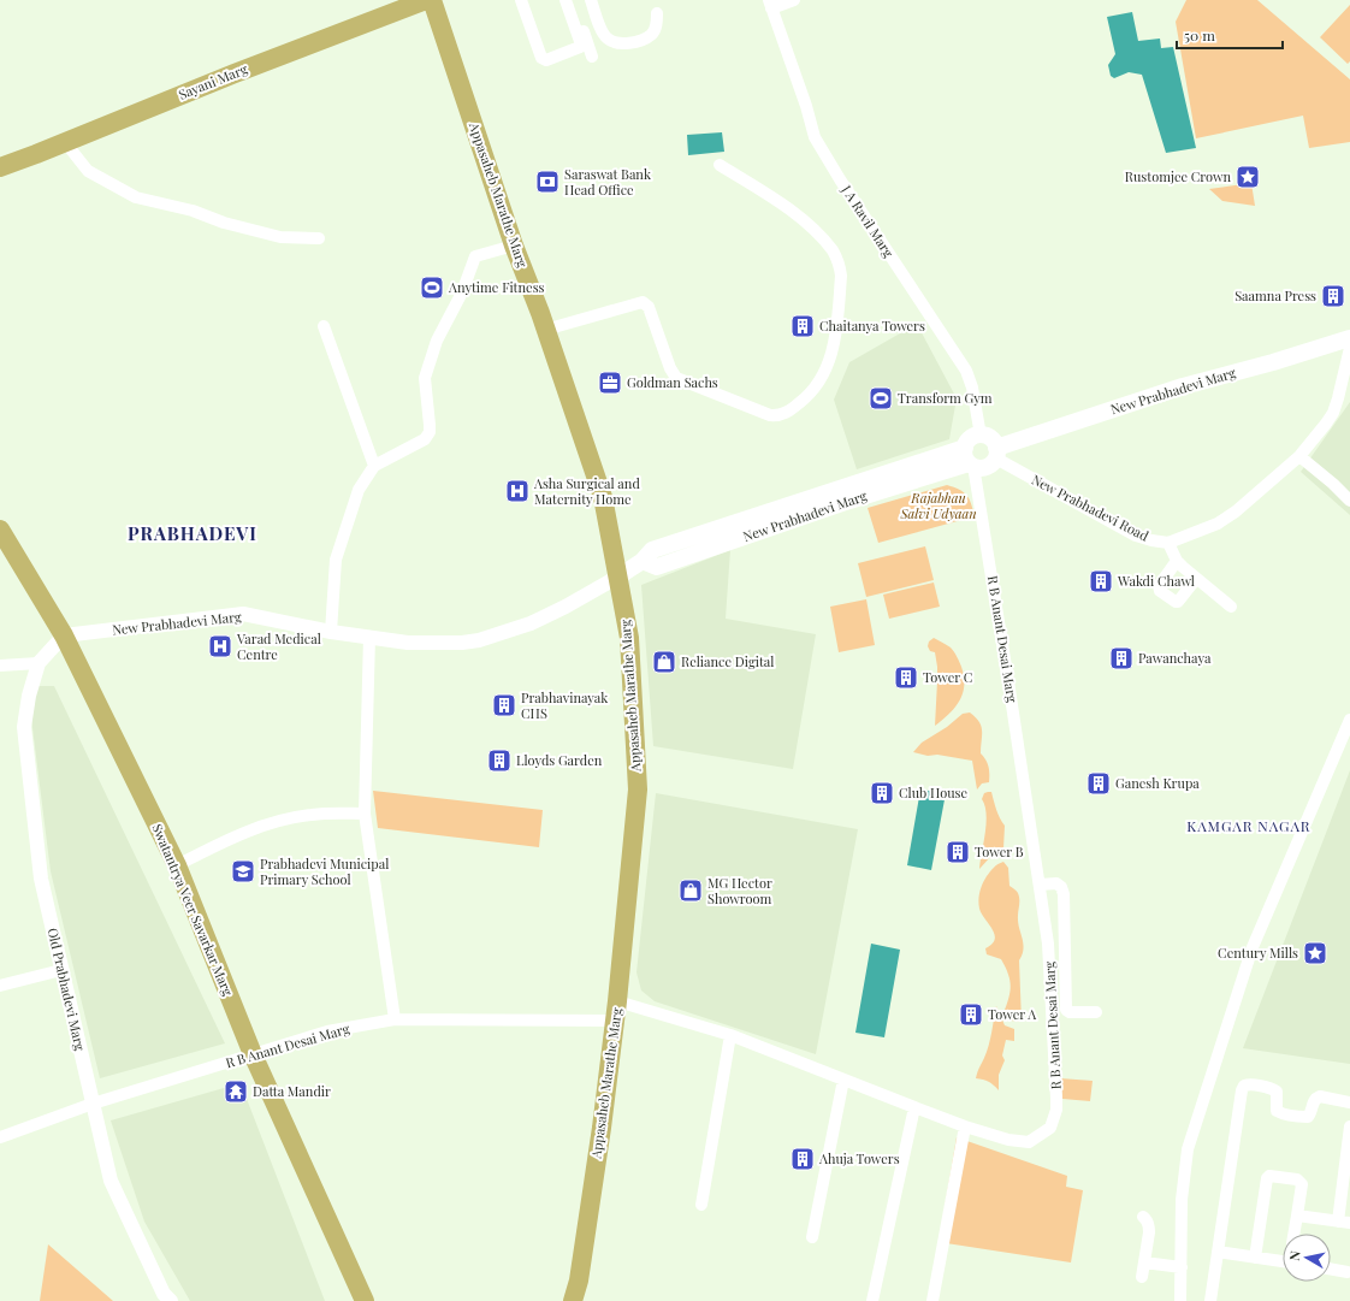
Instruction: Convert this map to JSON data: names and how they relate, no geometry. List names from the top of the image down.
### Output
{
  "streets": {
    "main road": [
      "Sayani Marg",
      "Appasaheb Marathe Marg",
      "New Prabhadevi Marg",
      "Swatantrya Veer Savarkar Marg"
    ],
    "street": [
      "J A Ravil Marg",
      "New Prabhadevi Road",
      "R B Anant Desai Marg",
      "Old Prabhadevi Marg"
    ]
  },
  "crossings": [
    ["Appasaheb Marathe Marg", "New Prabhadevi Marg"],
    ["Appasaheb Marathe Marg", "R B Anant Desai Marg"],
    ["J A Ravil Marg", "New Prabhadevi Marg"],
    ["J A Ravil Marg", "New Prabhadevi Road"],
    ["J A Ravil Marg", "R B Anant Desai Marg"],
    ["New Prabhadevi Marg", "New Prabhadevi Road"],
    ["New Prabhadevi Marg", "R B Anant Desai Marg"],
    ["New Prabhadevi Marg", "Swatantrya Veer Savarkar Marg"],
    ["New Prabhadevi Road", "R B Anant Desai Marg"],
    ["R B Anant Desai Marg", "Swatantrya Veer Savarkar Marg"],
    ["R B Anant Desai Marg", "Old Prabhadevi Marg"]
  ],
  "districts": ["PRABHADEVI", "KAMGAR NAGAR"],
  "parks": ["Rajabhau Salvi Udyaan"],
  "places": {
    "place": ["Rustomjee Crown", "Century Mills"],
    "bank": ["Saraswat Bank Head Office"],
    "sports": ["Anytime Fitness", "Transform Gym"],
    "building": [
      "Saamna Press",
      "Chaitanya Towers",
      "Wakdi Chawl",
      "Pawanchaya",
      "Tower C",
      "Prabhavinayak CHS",
      "Lloyds Garden",
      "Ganesh Krupa",
      "Club House",
      "Tower B",
      "Tower A",
      "Ahuja Towers"
    ],
    "office": ["Goldman Sachs"],
    "hospital": ["Asha Surgical and Maternity Home", "Varad Medical Centre"],
    "shop": ["Reliance Digital", "MG Hector Showroom"],
    "school or university": ["Prabhadevi Municipal Primary School"],
    "temple": ["Datta Mandir"]
  },
  "scale_bar": "50 m",
  "north": "left"
}
